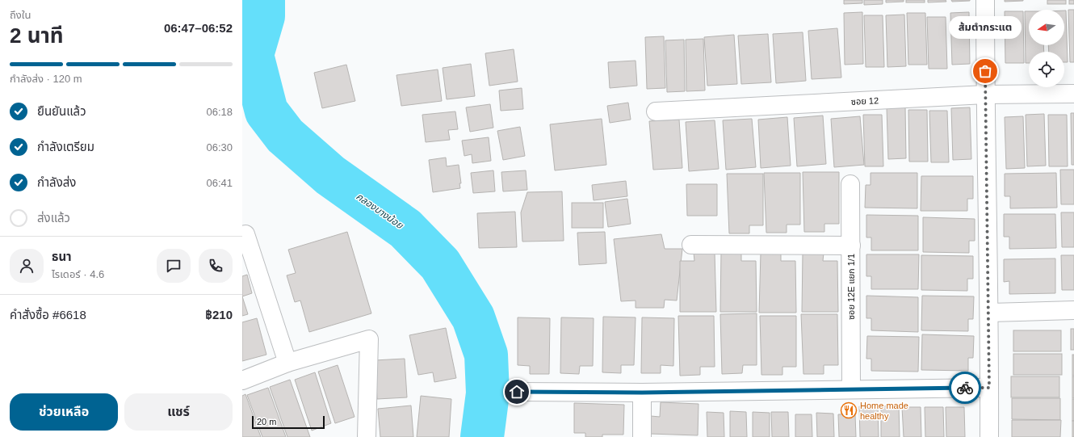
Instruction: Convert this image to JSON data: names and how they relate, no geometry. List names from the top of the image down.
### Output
{
  "streets": {
    "street": ["ซอย 12", "ซอย 12E แยก 1/1"]
  },
  "water": ["คลองบางน้อย"],
  "places": {
    "other": ["ส้มตำกระแต"],
    "restaurant": ["Home made healthy"]
  },
  "scale_bar": "20 m",
  "north": "left",
  "page": {
    "heading": ["2 นาที", "ถึงใน", "06:47–06:52"],
    "panel": [
      "ธนา",
      "ไรเดอร์ · 4.6",
      "คำสั่งซื้อ #6618",
      "฿210"
    ],
    "bubble": "ส้มตำกระแต",
    "bar": "กำลังส่ง · 120 m",
    "list": [
      ["ยืนยันแล้ว", "06:18"],
      ["กำลังเตรียม", "06:30"],
      ["กำลังส่ง", "06:41"],
      "ส่งแล้ว"
    ],
    "buttons": ["ช่วยเหลือ", "แชร์"],
    "scale": "20 m"
  }
}
